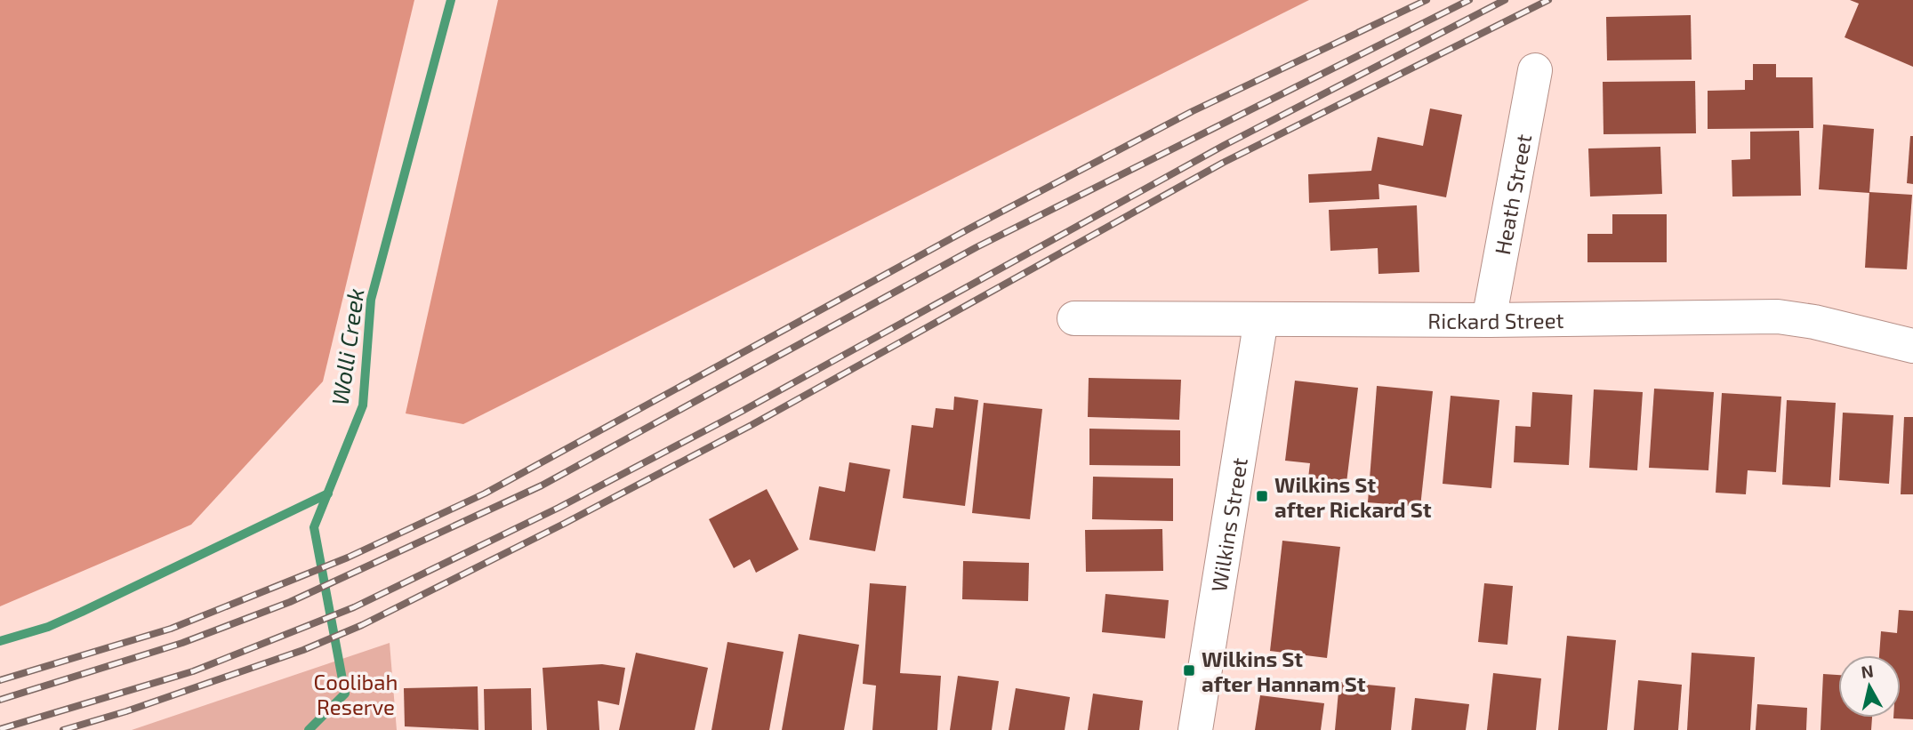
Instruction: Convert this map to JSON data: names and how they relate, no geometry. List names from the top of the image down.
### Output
{
  "streets": {
    "street": ["Heath Street", "Rickard Street", "Wilkins Street"]
  },
  "crossings": [
    ["Heath Street", "Rickard Street"],
    ["Rickard Street", "Wilkins Street"]
  ],
  "water": ["Wolli Creek"],
  "parks": ["Coolibah Reserve"],
  "places": {
    "transit": ["Wilkins St after Rickard St", "Wilkins St after Hannam St"]
  },
  "north": "top"
}
